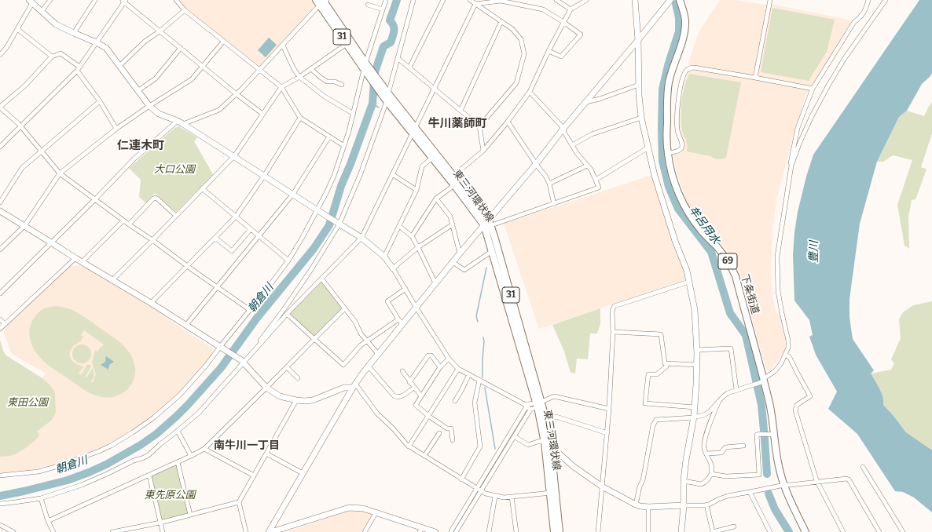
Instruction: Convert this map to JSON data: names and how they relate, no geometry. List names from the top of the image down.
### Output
{
  "streets": {
    "main road": [
      "31",
      "東三河環状線",
      "69",
      "下条街道"
    ]
  },
  "districts": ["牛川薬師町", "仁連木町", "南牛川一丁目"],
  "water": ["牟呂用水", "豊川", "朝倉川"],
  "parks": ["大口公園", "東田公園", "東先原公園"]
}
